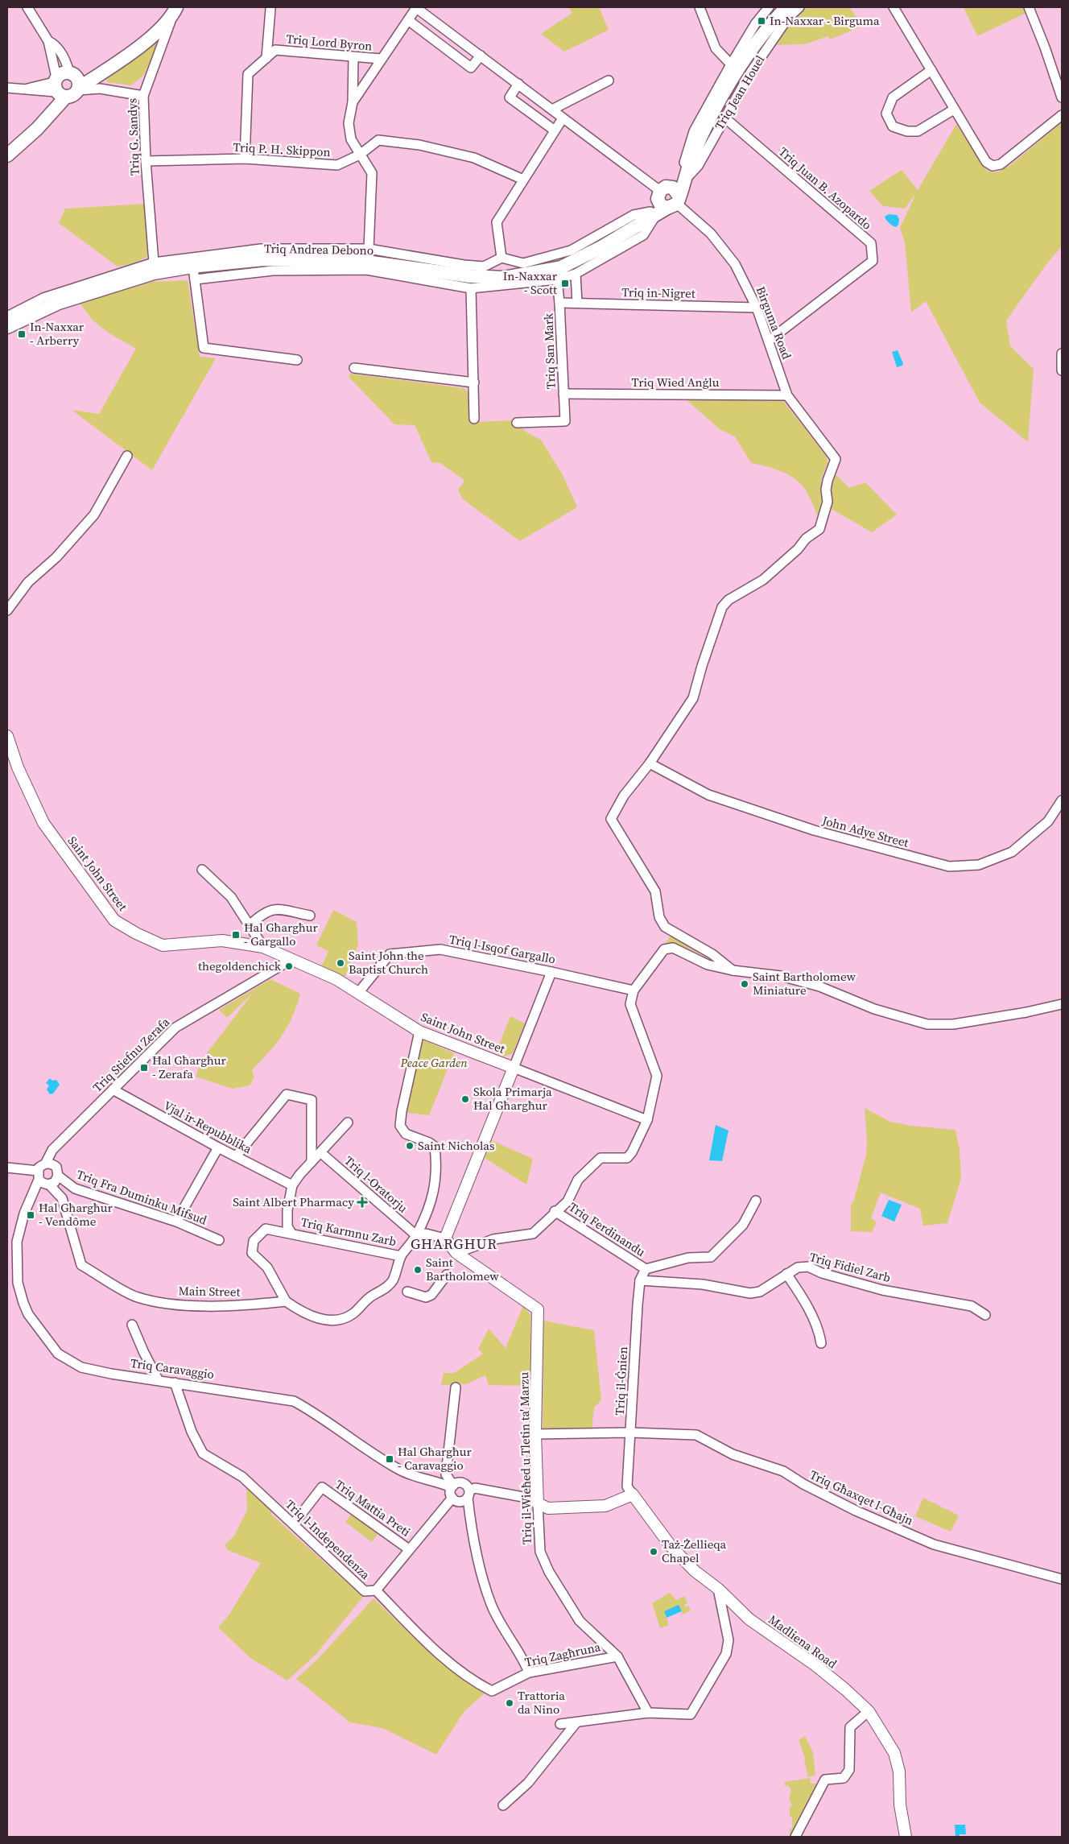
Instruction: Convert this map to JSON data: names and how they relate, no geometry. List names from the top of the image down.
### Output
{
  "streets": {
    "main road": ["Triq Jean Houel", "Triq Andrea Debono"],
    "street": [
      "Triq Lord Byron",
      "Triq G. Sandys",
      "Triq P. H. Skippon",
      "Triq Juan B. Azopardo",
      "Triq in-Nigret",
      "Birguma Road",
      "Triq San Mark",
      "Triq Wied Anġlu",
      "John Adye Street",
      "Saint John Street",
      "Triq l-Isqof Gargallo",
      "Triq Stiefnu Zerafa",
      "Vjal ir-Repubblika",
      "Triq l-Oratorju",
      "Triq Fra Duminku Mifsud",
      "Triq Ferdinandu",
      "Triq Karmnu Zarb",
      "Triq Fidiel Zarb",
      "Main Street",
      "Triq Caravaggio",
      "Triq il-Ġnien",
      "Triq il-Wieħed u Tletin ta' Marzu",
      "Triq Għaxqet l-Għajn",
      "Triq Mattia Preti",
      "Triq l-Independenza",
      "Madliena Road",
      "Triq Zagħruna"
    ]
  },
  "crossings": [
    ["Triq Lord Byron", "Triq P. H. Skippon"],
    ["Triq Jean Houel", "Triq Juan B. Azopardo"],
    ["Triq Jean Houel", "Triq Andrea Debono"],
    ["Triq Jean Houel", "Birguma Road"],
    ["Triq G. Sandys", "Triq P. H. Skippon"],
    ["Triq G. Sandys", "Triq Andrea Debono"],
    ["Triq Juan B. Azopardo", "Birguma Road"],
    ["Triq Andrea Debono", "Birguma Road"],
    ["Triq Andrea Debono", "Triq San Mark"],
    ["Triq in-Nigret", "Birguma Road"],
    ["Triq in-Nigret", "Triq San Mark"],
    ["Birguma Road", "Triq Wied Anġlu"],
    ["Birguma Road", "John Adye Street"],
    ["Triq San Mark", "Triq Wied Anġlu"],
    ["Saint John Street", "Triq l-Isqof Gargallo"],
    ["Saint John Street", "Triq Stiefnu Zerafa"],
    ["Triq Stiefnu Zerafa", "Vjal ir-Repubblika"],
    ["Triq Stiefnu Zerafa", "Triq Fra Duminku Mifsud"],
    ["Triq Stiefnu Zerafa", "Main Street"],
    ["Triq Stiefnu Zerafa", "Triq Caravaggio"],
    ["Triq Fra Duminku Mifsud", "Main Street"],
    ["Triq Fra Duminku Mifsud", "Triq Caravaggio"],
    ["Triq Ferdinandu", "Triq il-Ġnien"],
    ["Triq Karmnu Zarb", "Main Street"],
    ["Triq Fidiel Zarb", "Triq il-Ġnien"],
    ["Main Street", "Triq Caravaggio"],
    ["Triq Caravaggio", "Triq l-Independenza"],
    ["Triq il-Ġnien", "Triq Għaxqet l-Għajn"],
    ["Triq il-Ġnien", "Madliena Road"],
    ["Triq il-Wieħed u Tletin ta' Marzu", "Triq Għaxqet l-Għajn"],
    ["Triq il-Wieħed u Tletin ta' Marzu", "Triq Zagħruna"],
    ["Triq Mattia Preti", "Triq l-Independenza"],
    ["Triq l-Independenza", "Triq Zagħruna"]
  ],
  "districts": ["GHARGHUR"],
  "parks": ["Peace Garden"],
  "places": {
    "transit": [
      "In-Naxxar - Birguma",
      "In-Naxxar - Scott",
      "In-Naxxar - Arberry",
      "Ħal Għargħur - Gargallo",
      "Ħal Għargħur - Zerafa",
      "Ħal Għargħur - Vendôme",
      "Ħal Għargħur - Caravaggio"
    ],
    "other": [
      "Saint John the Baptist Church",
      "thegoldenchick",
      "Saint Bartholomew Miniature",
      "Skola Primarja Ħal Għargħur",
      "Saint Nicholas",
      "Saint Bartholomew",
      "Taż-Żellieqa Chapel",
      "Trattoria da Nino"
    ],
    "health": ["Saint Albert Pharmacy"]
  }
}
